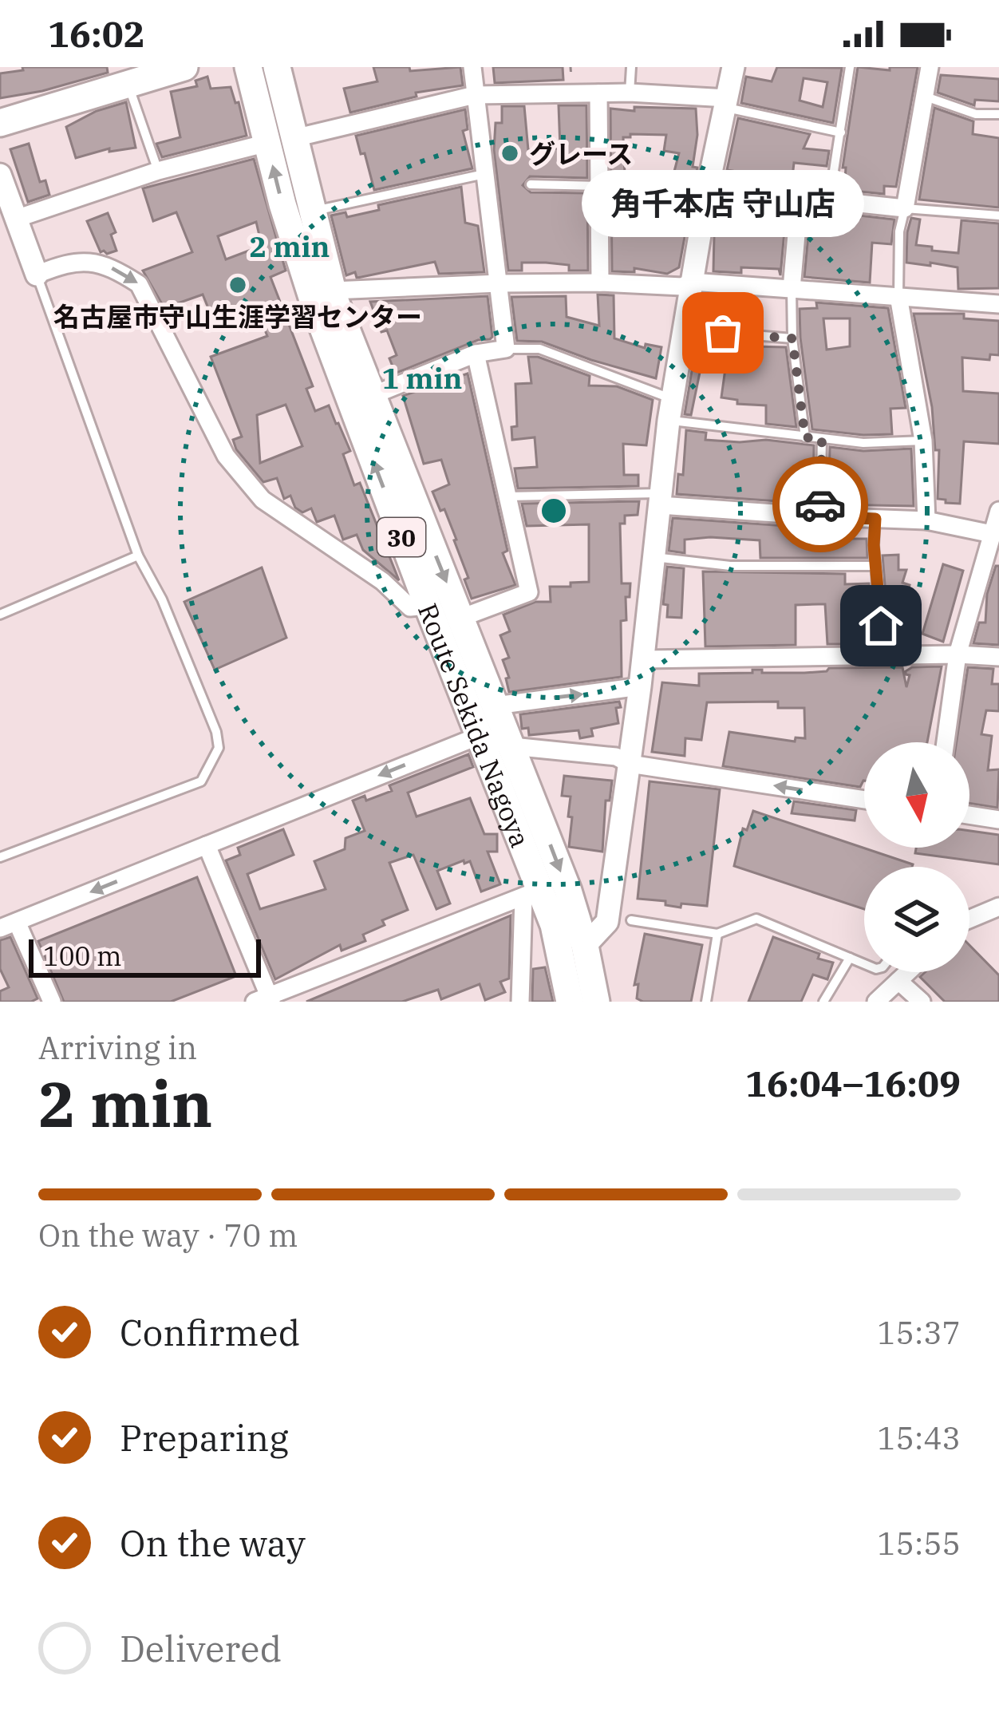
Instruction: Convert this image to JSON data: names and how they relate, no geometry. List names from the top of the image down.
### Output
{
  "streets": {
    "main road": ["30", "Route Sekida Nagoya"]
  },
  "places": ["グレース", "名古屋市守山生涯学習センター", "角千本店 守山店"],
  "scale_bar": "100 m",
  "north": "bottom",
  "page": {
    "status": "16:02",
    "bubble": "角千本店 守山店",
    "scale": "100 m",
    "heading": ["2 min", "Arriving in", "16:04–16:09"],
    "bar": "On the way · 70 m",
    "list": [
      ["Confirmed", "15:37"],
      ["Preparing", "15:43"],
      ["On the way", "15:55"],
      "Delivered"
    ]
  },
  "rings": ["2 min", "1 min"]
}
